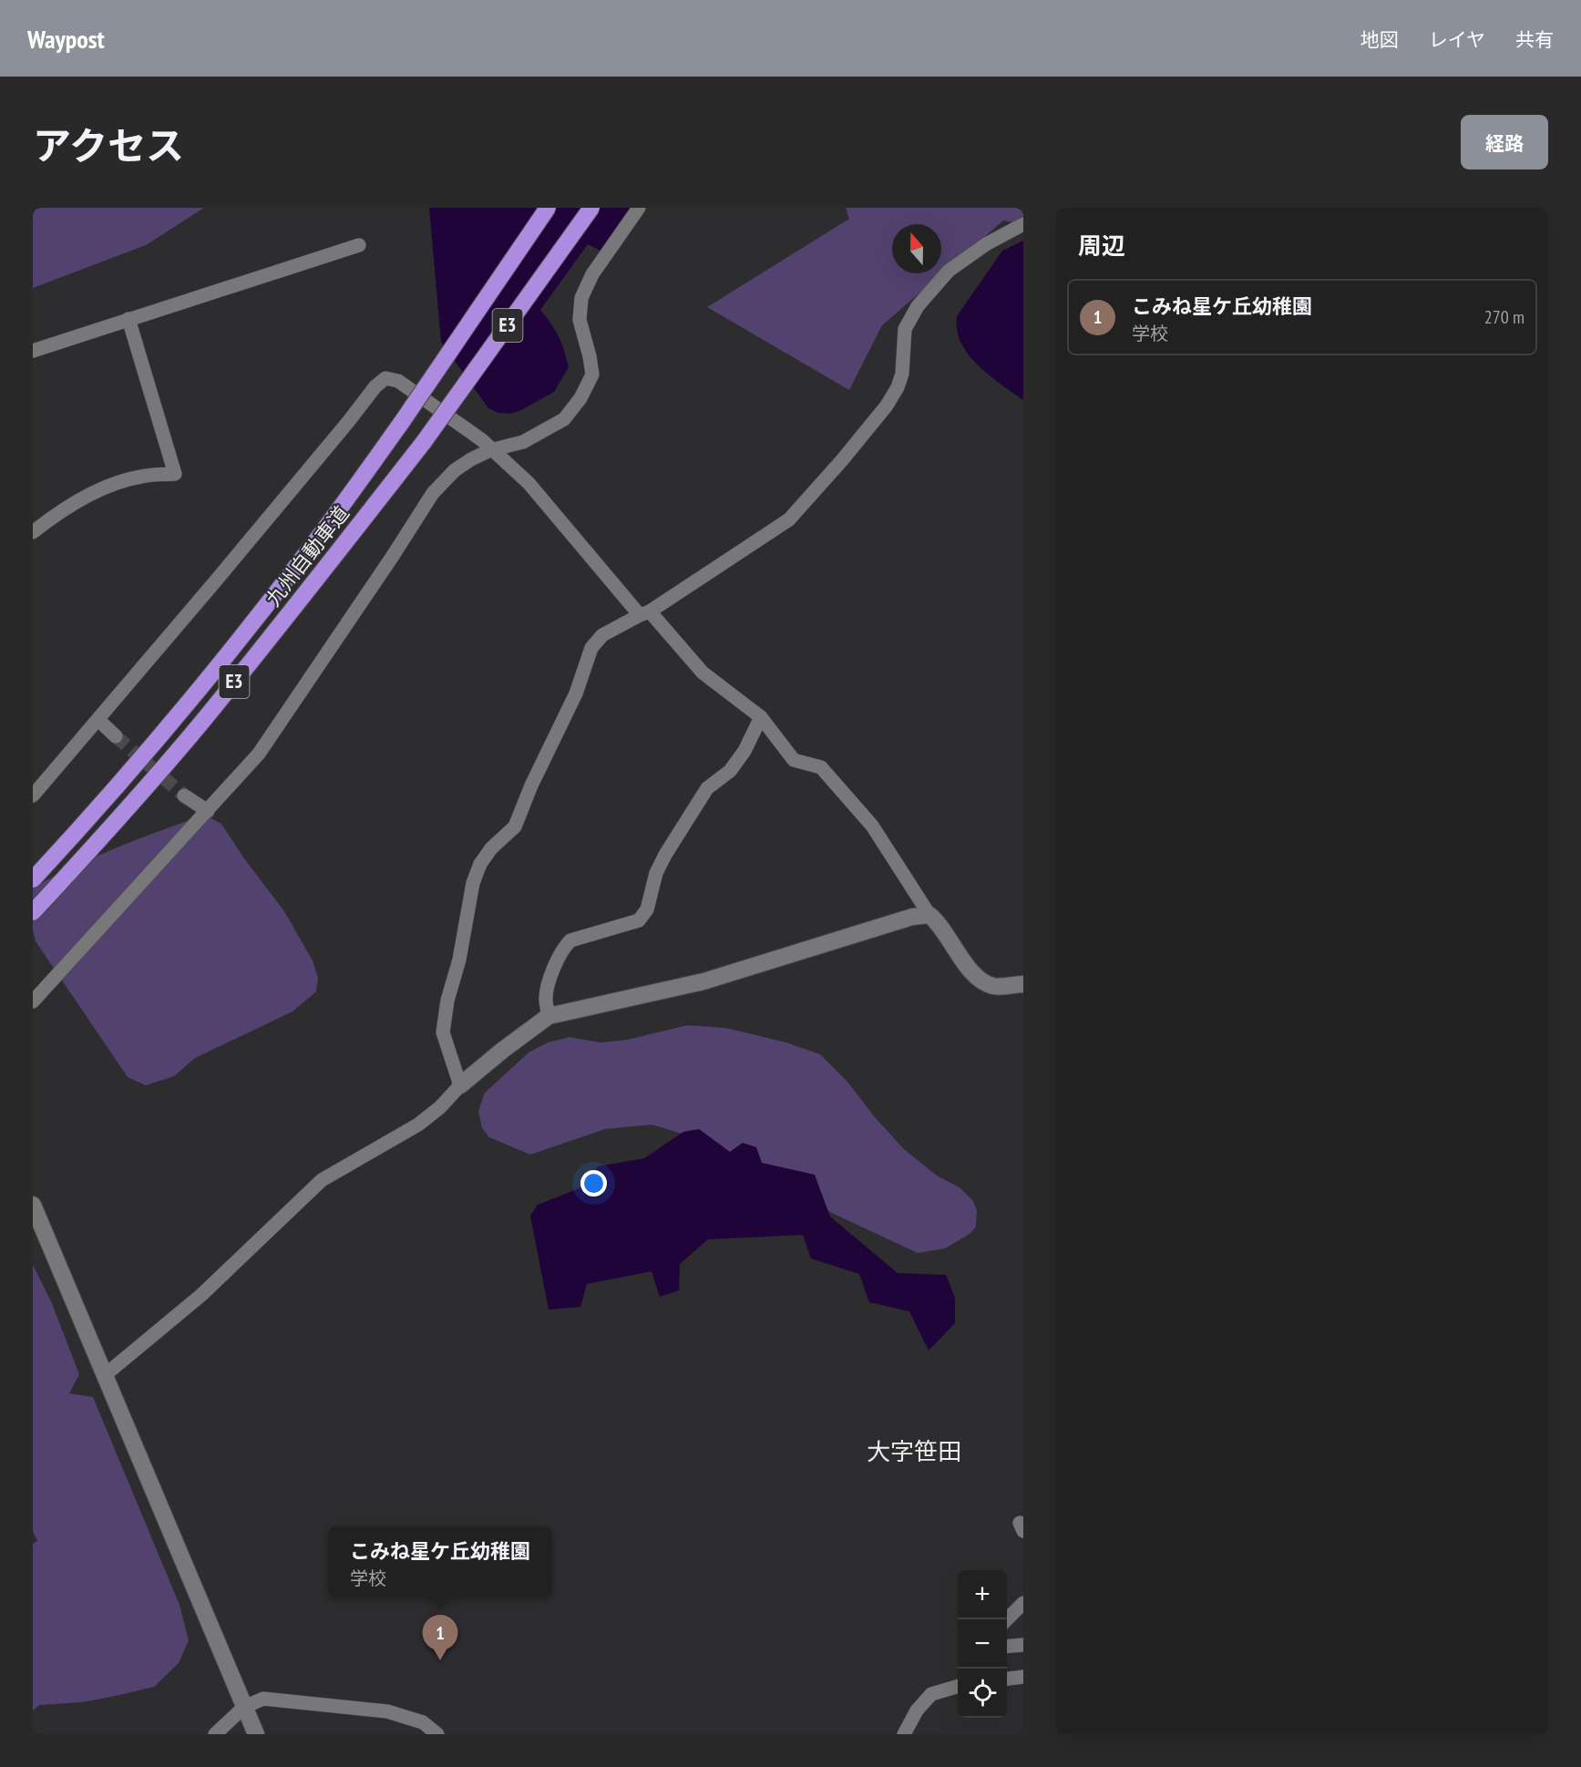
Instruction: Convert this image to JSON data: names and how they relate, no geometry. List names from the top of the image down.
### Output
{
  "streets": {
    "highway": ["E3", "九州自動車道"]
  },
  "districts": ["大字笹田"],
  "north": "top",
  "page": {
    "header": "Waypost",
    "nav": ["地図", "レイヤ", "共有"],
    "title": "アクセス",
    "buttons": "経路",
    "heading": "周辺",
    "list": [
      {
        "mark": "1",
        "name": "こみね星ケ丘幼稚園",
        "note": "学校",
        "value": "270 m"
      }
    ],
    "popup": ["こみね星ケ丘幼稚園", "学校"],
    "map_buttons": ["+", "−"],
    "pins": "1"
  }
}
